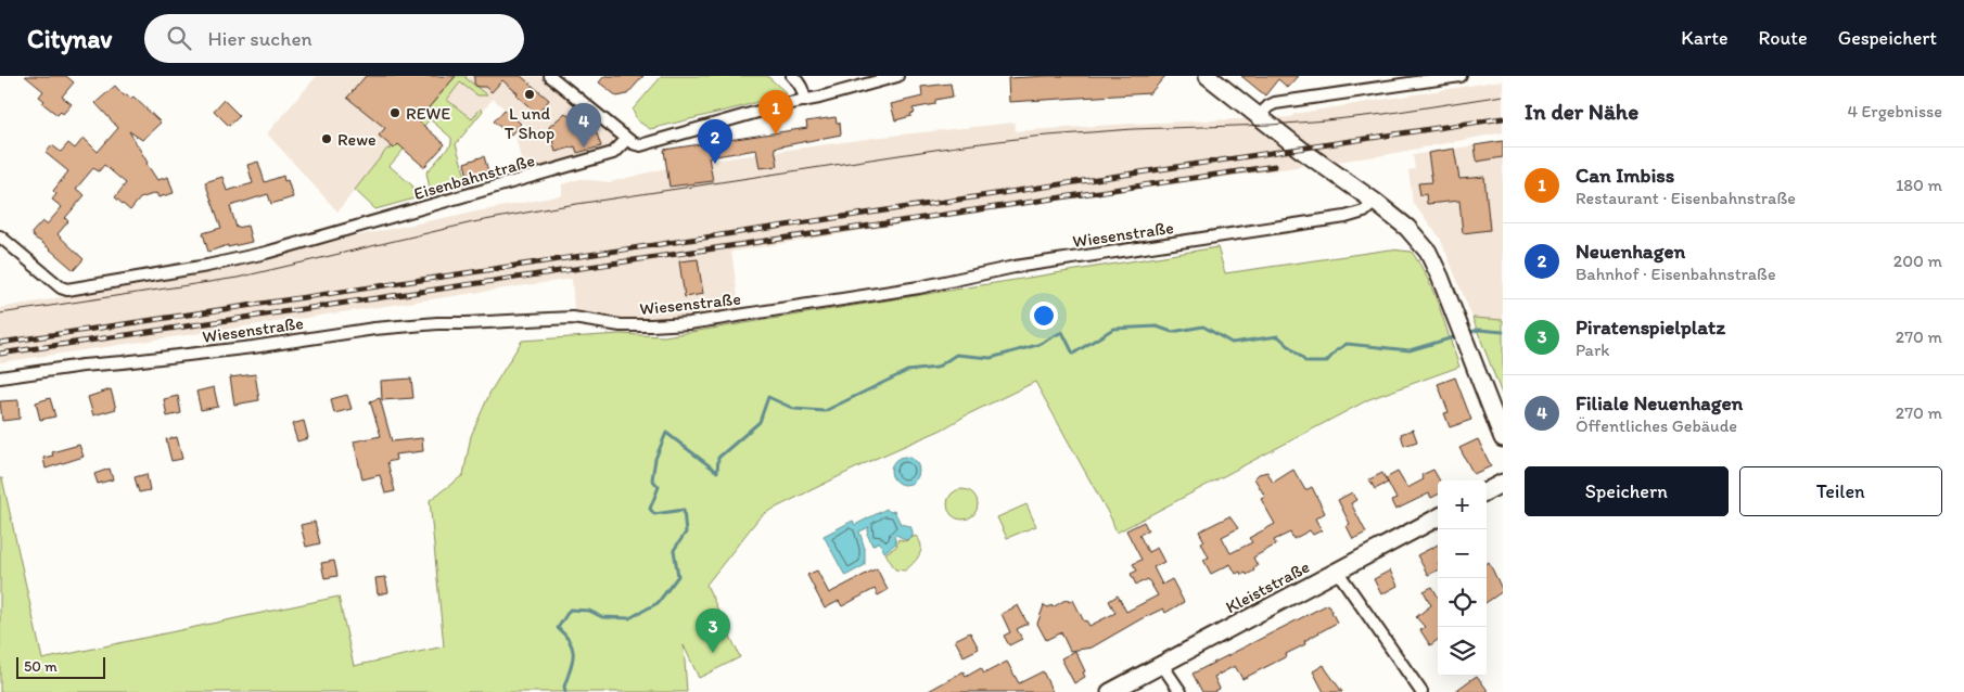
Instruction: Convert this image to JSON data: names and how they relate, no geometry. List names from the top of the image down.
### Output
{
  "streets": {
    "main road": ["Kleiststraße"],
    "street": ["Eisenbahnstraße", "Wiesenstraße"]
  },
  "places": ["L und T Shop", "REWE", "Rewe"],
  "scale_bar": "50 m",
  "page": {
    "header": "Citynav",
    "search": "Hier suchen",
    "nav": ["Karte", "Route", "Gespeichert"],
    "heading": ["In der Nähe", "4 Ergebnisse"],
    "pins": [
      "1",
      "4",
      "2",
      "3"
    ],
    "list": [
      {
        "mark": "1",
        "name": "Can Imbiss",
        "note": "Restaurant · Eisenbahnstraße",
        "value": "180 m"
      },
      {
        "mark": "2",
        "name": "Neuenhagen",
        "note": "Bahnhof · Eisenbahnstraße",
        "value": "200 m"
      },
      {
        "mark": "3",
        "name": "Piratenspielplatz",
        "note": "Park",
        "value": "270 m"
      },
      {
        "mark": "4",
        "name": "Filiale Neuenhagen",
        "note": "Öffentliches Gebäude",
        "value": "270 m"
      }
    ],
    "buttons": ["Speichern", "Teilen"],
    "map_buttons": ["+", "−"],
    "scale": "50 m"
  }
}
